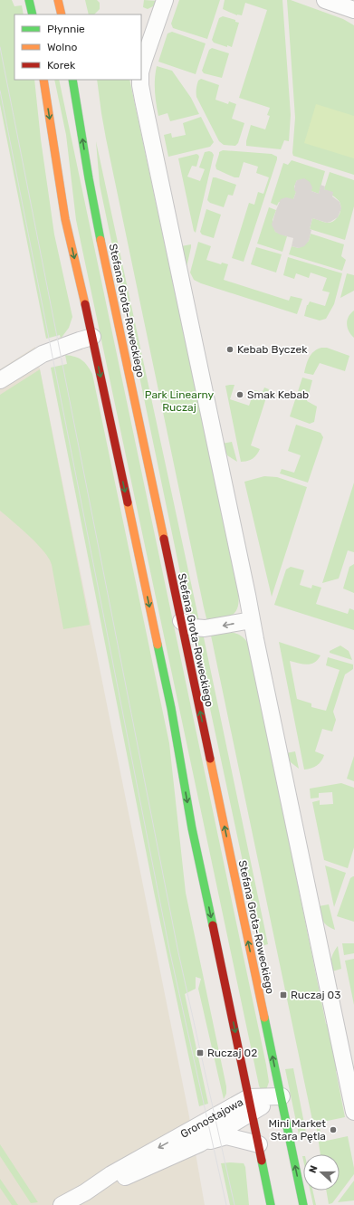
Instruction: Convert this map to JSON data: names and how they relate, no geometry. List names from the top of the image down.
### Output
{
  "streets": {
    "main road": ["Stefana Grota-Roweckiego"],
    "street": ["Gronostajowa"]
  },
  "crossings": [
    ["Stefana Grota-Roweckiego", "Gronostajowa"]
  ],
  "parks": ["Park Linearny Ruczaj"],
  "places": {
    "other": ["Kebab Byczek", "Smak Kebab", "Mini Market Stara Pętla"],
    "transit": ["Ruczaj 03", "Ruczaj 02"]
  },
  "legend": ["Płynnie", "Wolno", "Korek"],
  "north": "left"
}
